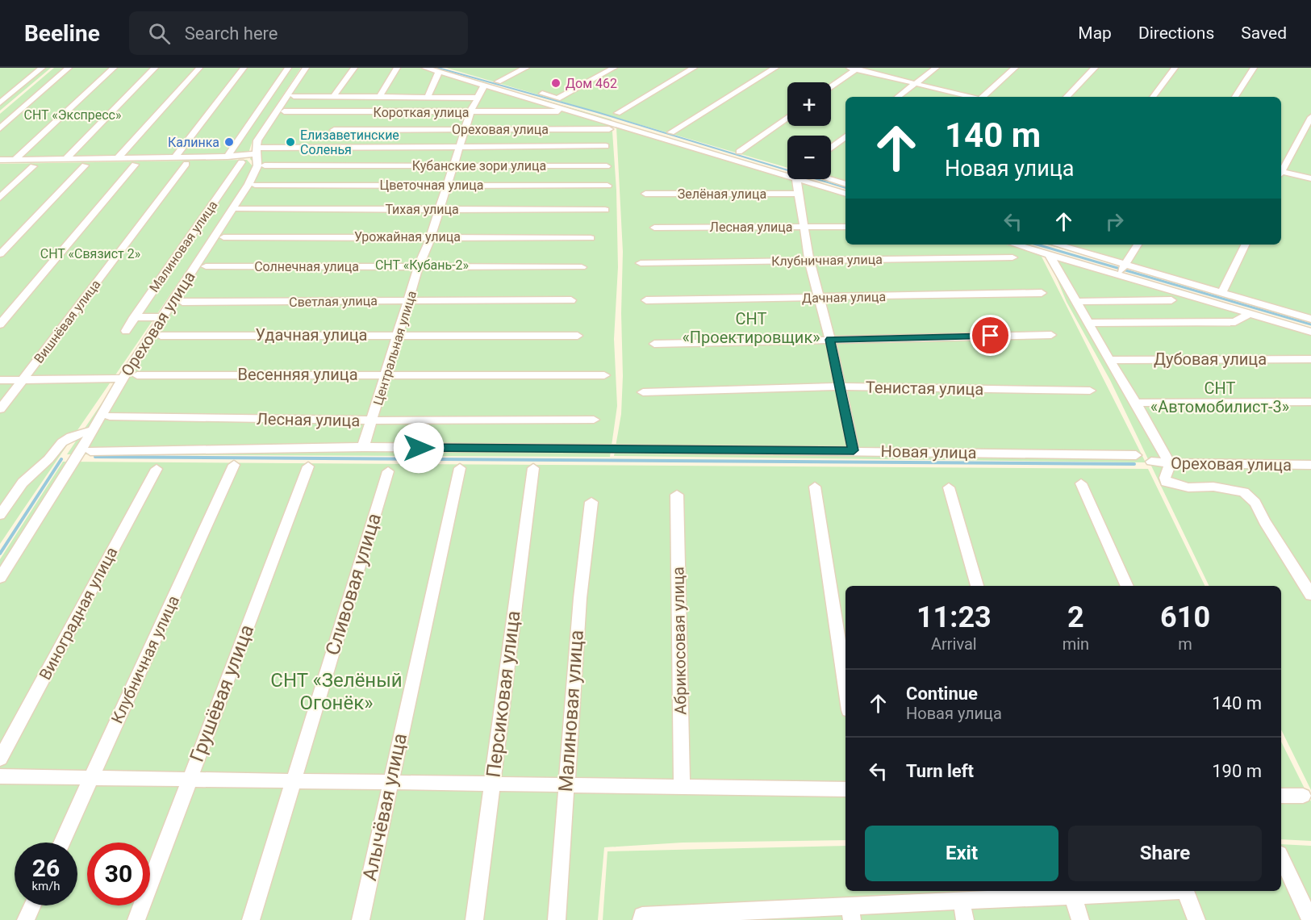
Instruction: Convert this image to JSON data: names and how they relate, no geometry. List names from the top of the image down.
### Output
{
  "streets": {
    "street": [
      "Короткая улица",
      "Ореховая улица",
      "Кубанские зори улица",
      "Цветочная улица",
      "Зелёная улица",
      "Тихая улица",
      "Лесная улица",
      "Урожайная улица",
      "Малиновая улица",
      "Клубничная улица",
      "Солнечная улица",
      "Дачная улица",
      "Светлая улица",
      "Вишнёвая улица",
      "Удачная улица",
      "Центральная улица",
      "Дубовая улица",
      "Весенняя улица",
      "Тенистая улица",
      "Новая улица",
      "Сливовая улица",
      "Виноградная улица",
      "Абрикосовая улица",
      "Грушёвая улица",
      "Персиковая улица",
      "Алычёвая улица"
    ]
  },
  "crossings": [
    ["Короткая улица", "Центральная улица"],
    ["Ореховая улица", "Кубанские зори улица"],
    ["Ореховая улица", "Цветочная улица"],
    ["Ореховая улица", "Центральная улица"],
    ["Кубанские зори улица", "Центральная улица"],
    ["Цветочная улица", "Малиновая улица"],
    ["Цветочная улица", "Центральная улица"],
    ["Тихая улица", "Центральная улица"],
    ["Лесная улица", "Центральная улица"],
    ["Урожайная улица", "Центральная улица"],
    ["Солнечная улица", "Центральная улица"],
    ["Светлая улица", "Центральная улица"],
    ["Удачная улица", "Центральная улица"],
    ["Центральная улица", "Весенняя улица"],
    ["Центральная улица", "Новая улица"]
  ],
  "parks": [
    "СНТ «Экспресс»",
    "СНТ «Связист 2»",
    "СНТ «Кубань-2»",
    "СНТ «Проектировщик»",
    "СНТ «Автомобилист-3»",
    "СНТ «Зелёный Огонёк»"
  ],
  "places": ["Дом 462", "Калинка", "Елизаветинские Соленья"],
  "page": {
    "header": "Beeline",
    "search": "Search here",
    "nav": ["Map", "Directions", "Saved"],
    "map_buttons": ["+", "−"],
    "turn": ["140 m", "Новая улица"],
    "eta": [
      "11:23",
      "Arrival",
      "2",
      "min",
      "610",
      "m"
    ],
    "list": [
      {
        "name": "Continue",
        "note": "Новая улица",
        "value": "140 m"
      },
      {
        "name": "Turn left",
        "value": "190 m"
      }
    ],
    "buttons": ["Exit", "Share"],
    "speed": "26 km/h",
    "limit": "30"
  }
}
